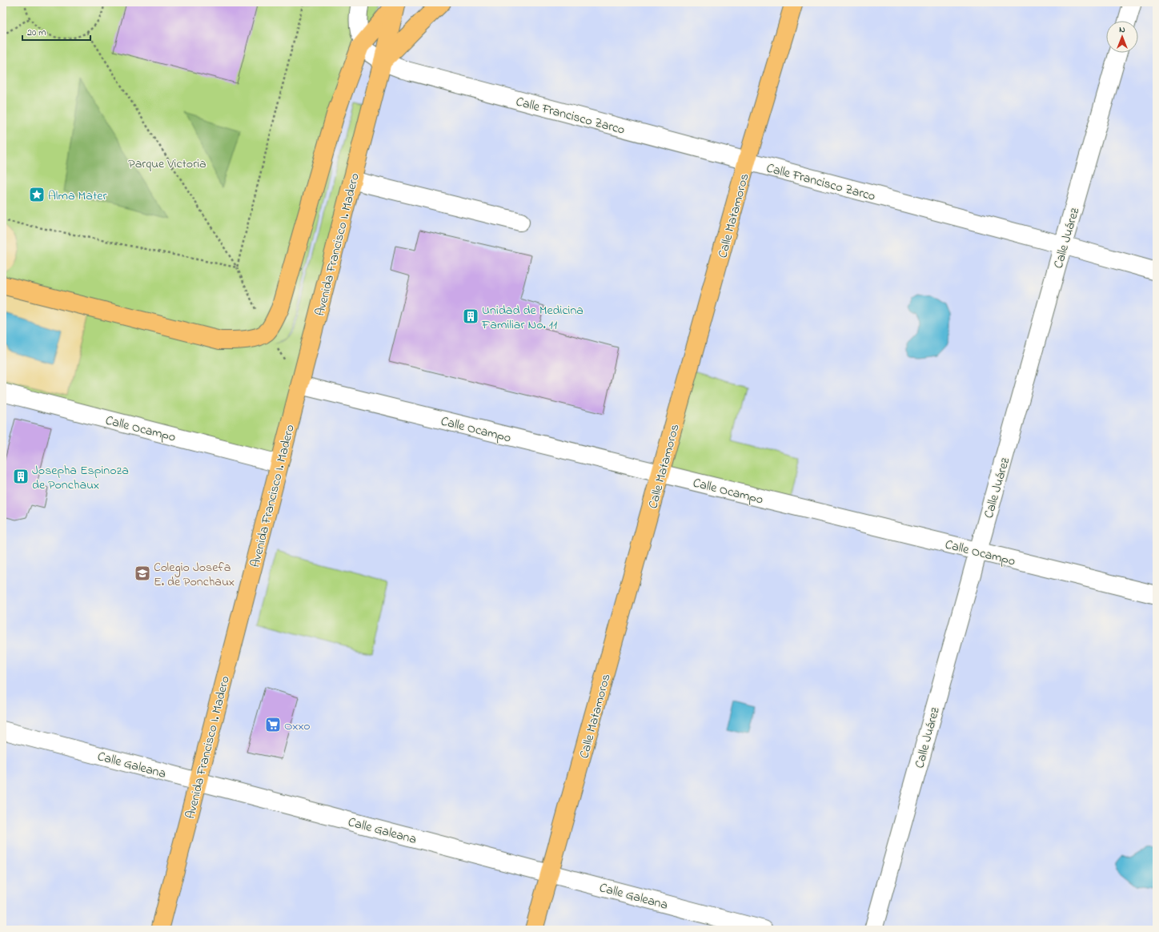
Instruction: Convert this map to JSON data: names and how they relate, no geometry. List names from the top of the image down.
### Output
{
  "streets": {
    "main road": ["Calle Matamoros", "Avenida Francisco I. Madero"],
    "street": [
      "Calle Francisco Zarco",
      "Calle Juárez",
      "Calle Ocampo",
      "Calle Galeana"
    ]
  },
  "crossings": [
    ["Calle Francisco Zarco", "Calle Matamoros"],
    ["Calle Francisco Zarco", "Calle Juárez"],
    ["Calle Francisco Zarco", "Avenida Francisco I. Madero"],
    ["Calle Matamoros", "Calle Ocampo"],
    ["Calle Matamoros", "Calle Galeana"],
    ["Calle Juárez", "Calle Ocampo"],
    ["Avenida Francisco I. Madero", "Calle Ocampo"],
    ["Avenida Francisco I. Madero", "Calle Galeana"]
  ],
  "parks": ["Parque Victoria"],
  "places": {
    "place": ["Alma Mater"],
    "building": ["Unidad de Medicina Familiar No. 11", "Josepha Espinoza de Ponchaux"],
    "school or university": ["Colegio Josefa E. de Ponchaux"],
    "supermarket": ["Oxxo"]
  },
  "scale_bar": "20 m",
  "north": "top"
}
